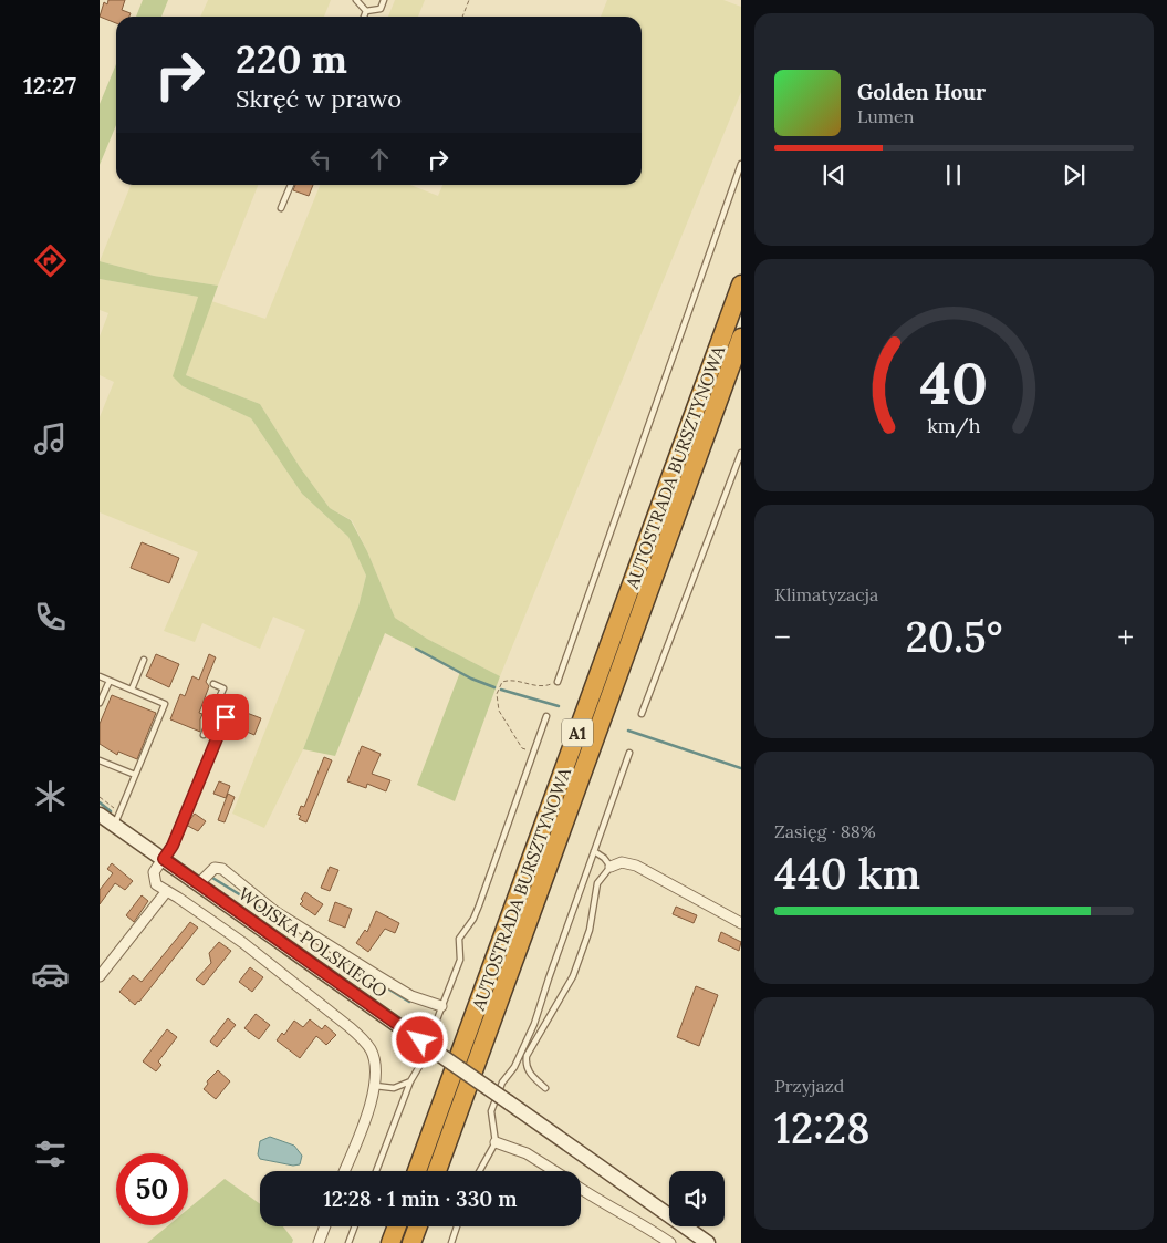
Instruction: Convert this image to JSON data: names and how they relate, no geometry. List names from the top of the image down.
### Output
{
  "streets": {
    "highway": ["AUTOSTRADA BURSZTYNOWA", "A1"],
    "main road": ["WOJSKA POLSKIEGO"]
  },
  "page": {
    "tabs": "12:27",
    "turn": ["220 m", "Skręć w prawo"],
    "song": ["Golden Hour", "Lumen"],
    "tile": [
      "Klimatyzacja",
      ["Zasięg · 88%", "440 km"],
      ["Przyjazd", "12:28"]
    ],
    "heat": ["−", "20.5°", "+"],
    "limit": "50",
    "trip": "12:28 · 1 min · 330 m",
    "gauge": ["40", "km/h"]
  }
}
